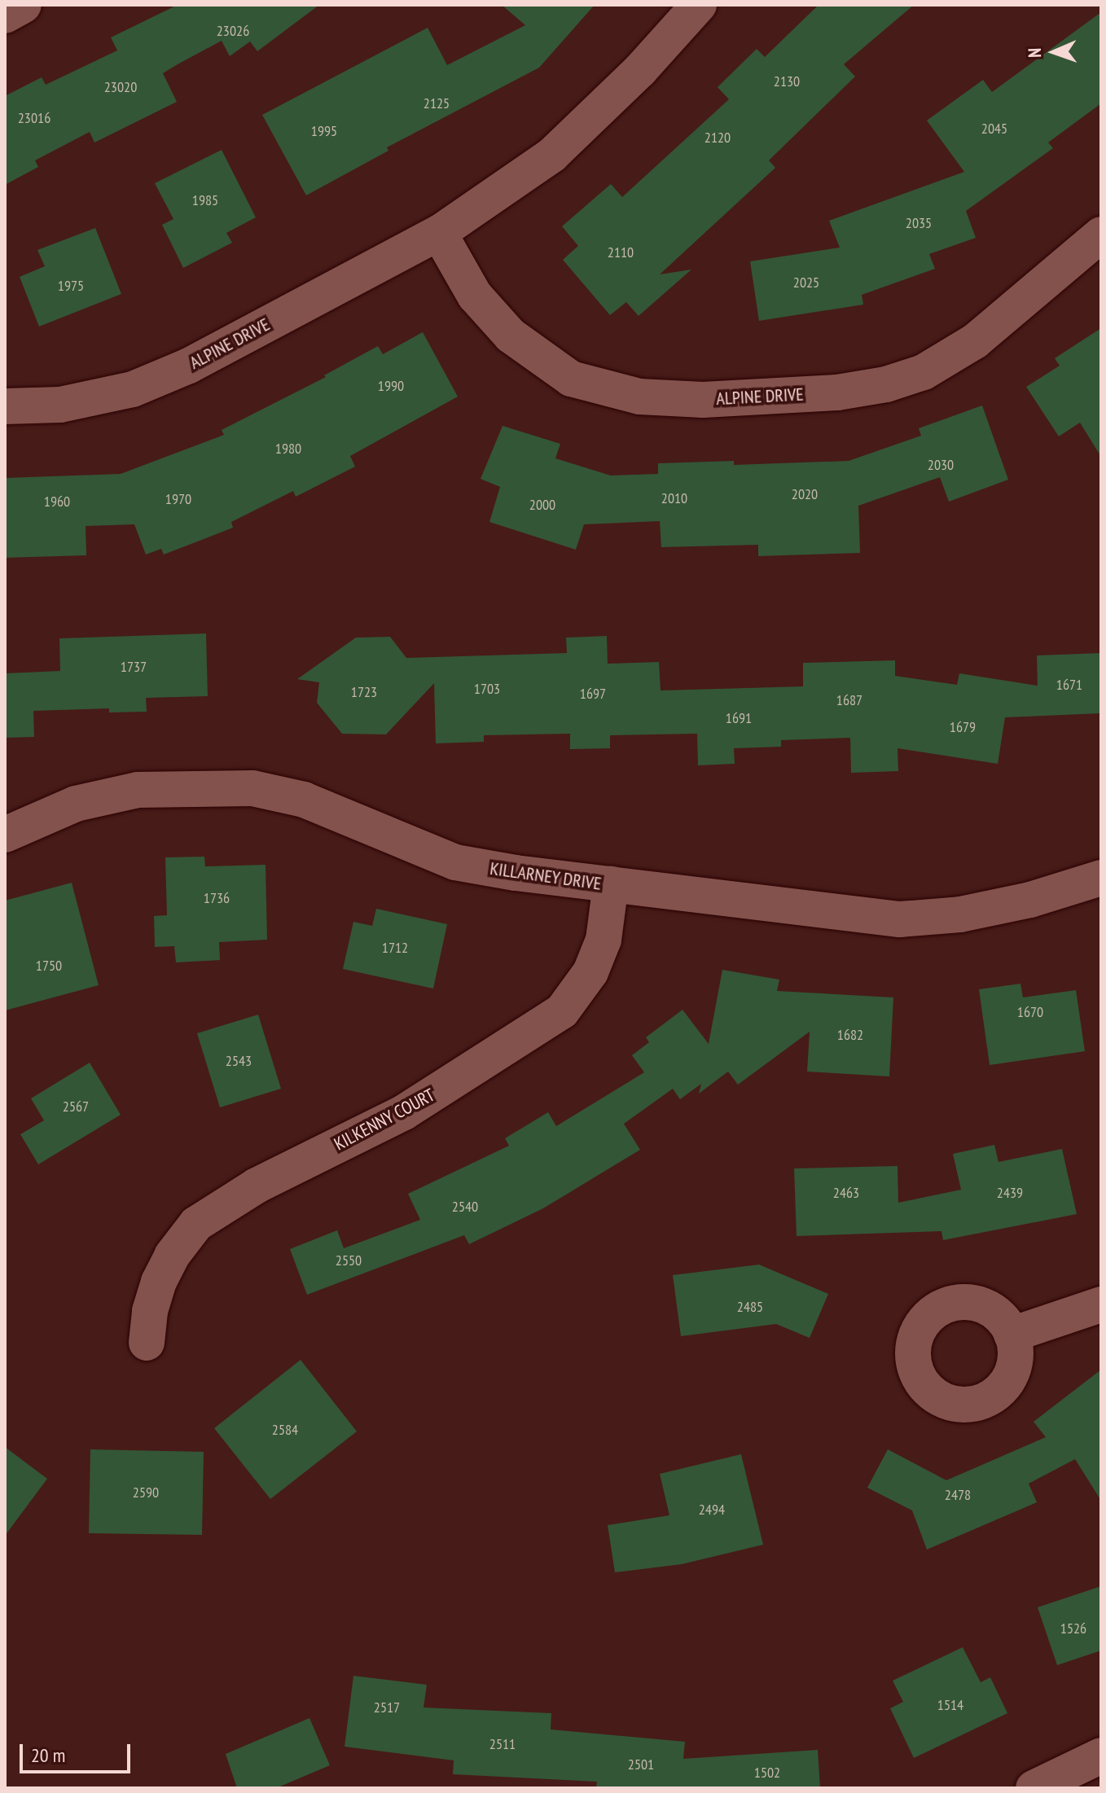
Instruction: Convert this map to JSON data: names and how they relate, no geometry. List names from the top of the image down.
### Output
{
  "streets": {
    "street": ["ALPINE DRIVE", "KILLARNEY DRIVE", "KILKENNY COURT"]
  },
  "crossings": [
    ["KILLARNEY DRIVE", "KILKENNY COURT"]
  ],
  "house_numbers": [
    "23026",
    "2130",
    "23020",
    "2125",
    "23016",
    "2045",
    "1995",
    "2120",
    "1985",
    "2035",
    "2110",
    "2025",
    "1975",
    "1990",
    "1980",
    "2030",
    "2020",
    "2010",
    "1970",
    "1960",
    "2000",
    "1737",
    "1671",
    "1703",
    "1723",
    "1697",
    "1687",
    "1691",
    "1679",
    "1736",
    "1712",
    "1750",
    "1670",
    "1682",
    "2543",
    "2567",
    "2463",
    "2439",
    "2540",
    "2550",
    "2485",
    "2584",
    "2590",
    "2478",
    "2494",
    "1526",
    "1514",
    "2517",
    "2511",
    "2501",
    "1502"
  ],
  "scale_bar": "20 m",
  "north": "left"
}
